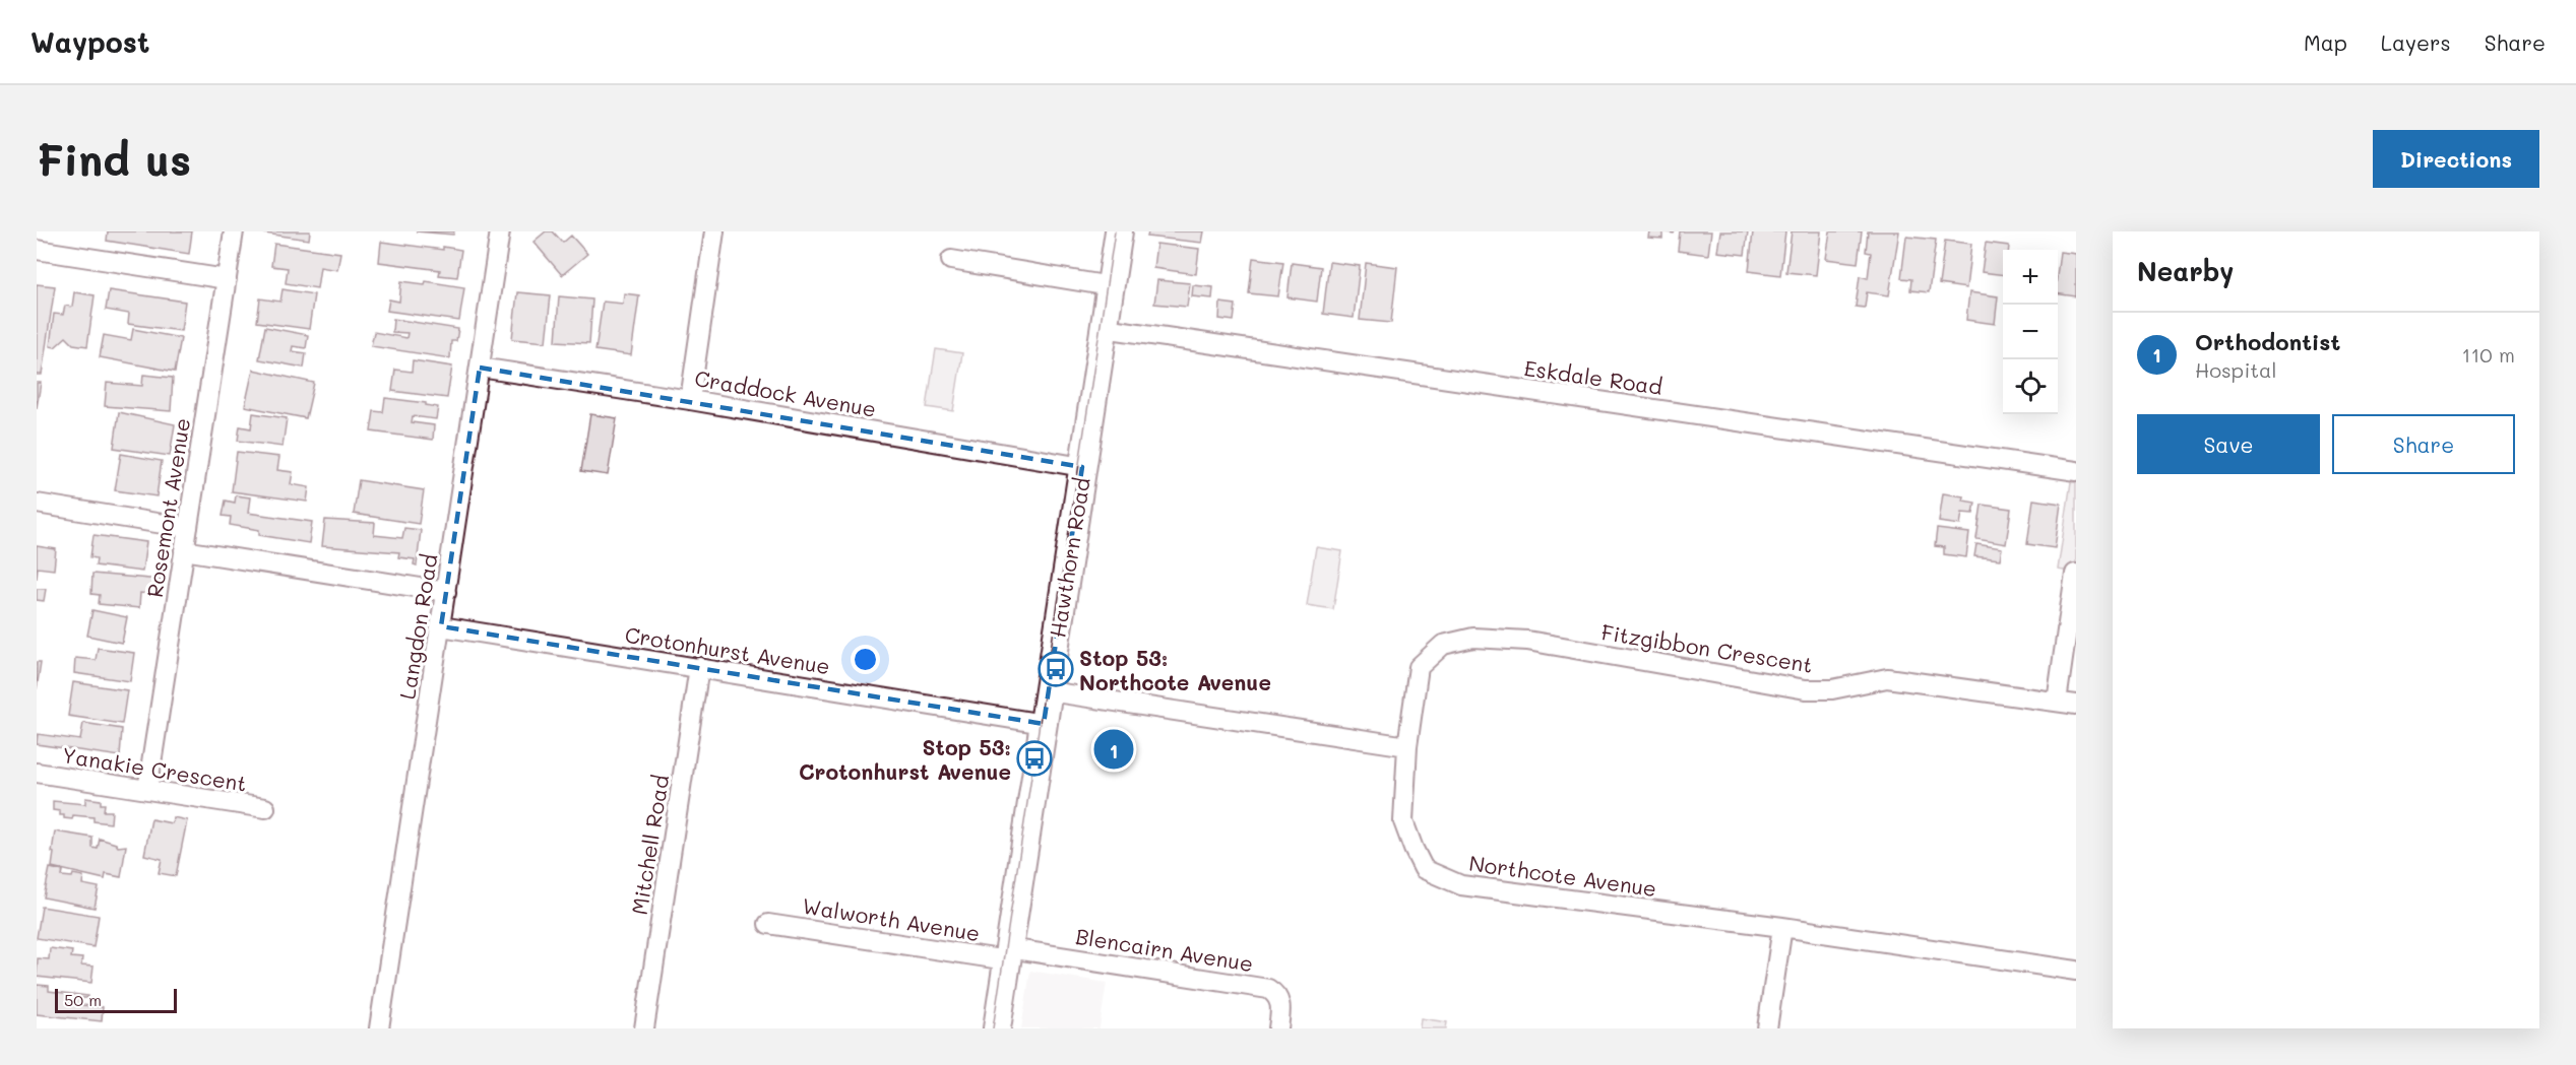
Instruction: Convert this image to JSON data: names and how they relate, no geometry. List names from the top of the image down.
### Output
{
  "streets": {
    "main road": ["Hawthorn Road"],
    "street": [
      "Eskdale Road",
      "Craddock Avenue",
      "Rosemont Avenue",
      "Langdon Road",
      "Fitzgibbon Crescent",
      "Crotonhurst Avenue",
      "Yanakie Crescent",
      "Mitchell Road",
      "Northcote Avenue",
      "Walworth Avenue",
      "Blencairn Avenue"
    ]
  },
  "crossings": [
    ["Eskdale Road", "Hawthorn Road"],
    ["Craddock Avenue", "Hawthorn Road"],
    ["Craddock Avenue", "Langdon Road"],
    ["Rosemont Avenue", "Yanakie Crescent"],
    ["Hawthorn Road", "Crotonhurst Avenue"],
    ["Hawthorn Road", "Walworth Avenue"],
    ["Hawthorn Road", "Blencairn Avenue"],
    ["Langdon Road", "Crotonhurst Avenue"],
    ["Fitzgibbon Crescent", "Northcote Avenue"],
    ["Crotonhurst Avenue", "Mitchell Road"],
    ["Walworth Avenue", "Blencairn Avenue"]
  ],
  "places": {
    "bus stop": ["Stop 53: Northcote Avenue", "Stop 53: Crotonhurst Avenue"]
  },
  "scale_bar": "50 m",
  "page": {
    "header": "Waypost",
    "nav": ["Map", "Layers", "Share"],
    "buttons": [
      "Directions",
      ["Save", "Share"]
    ],
    "title": "Find us",
    "heading": "Nearby",
    "map_buttons": ["+", "−"],
    "list": [
      {
        "mark": "1",
        "name": "Orthodontist",
        "note": "Hospital",
        "value": "110 m"
      }
    ],
    "pins": "1",
    "scale": "50 m"
  }
}
